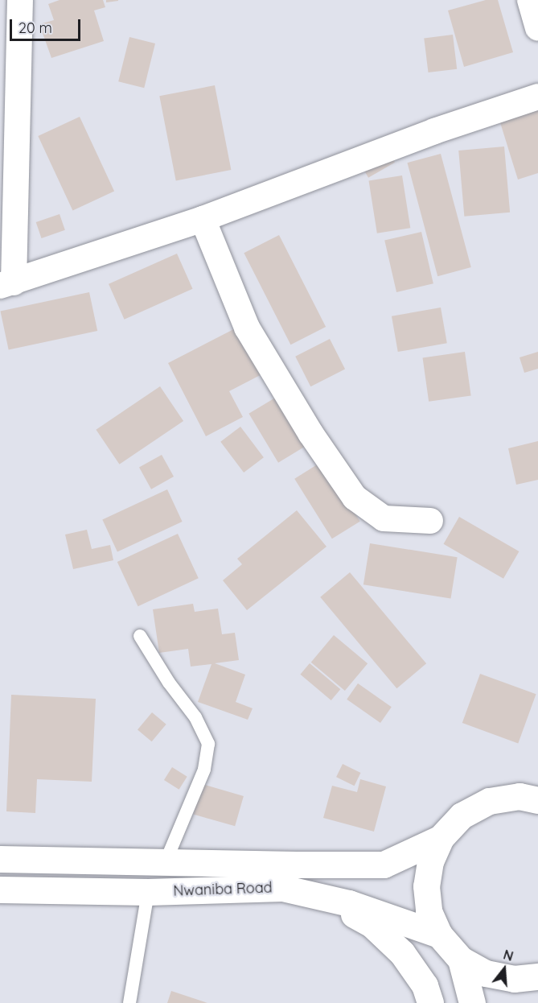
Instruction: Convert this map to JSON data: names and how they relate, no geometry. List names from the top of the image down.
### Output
{
  "streets": {
    "main road": ["Nwaniba Road"]
  },
  "scale_bar": "20 m",
  "north": "top"
}
